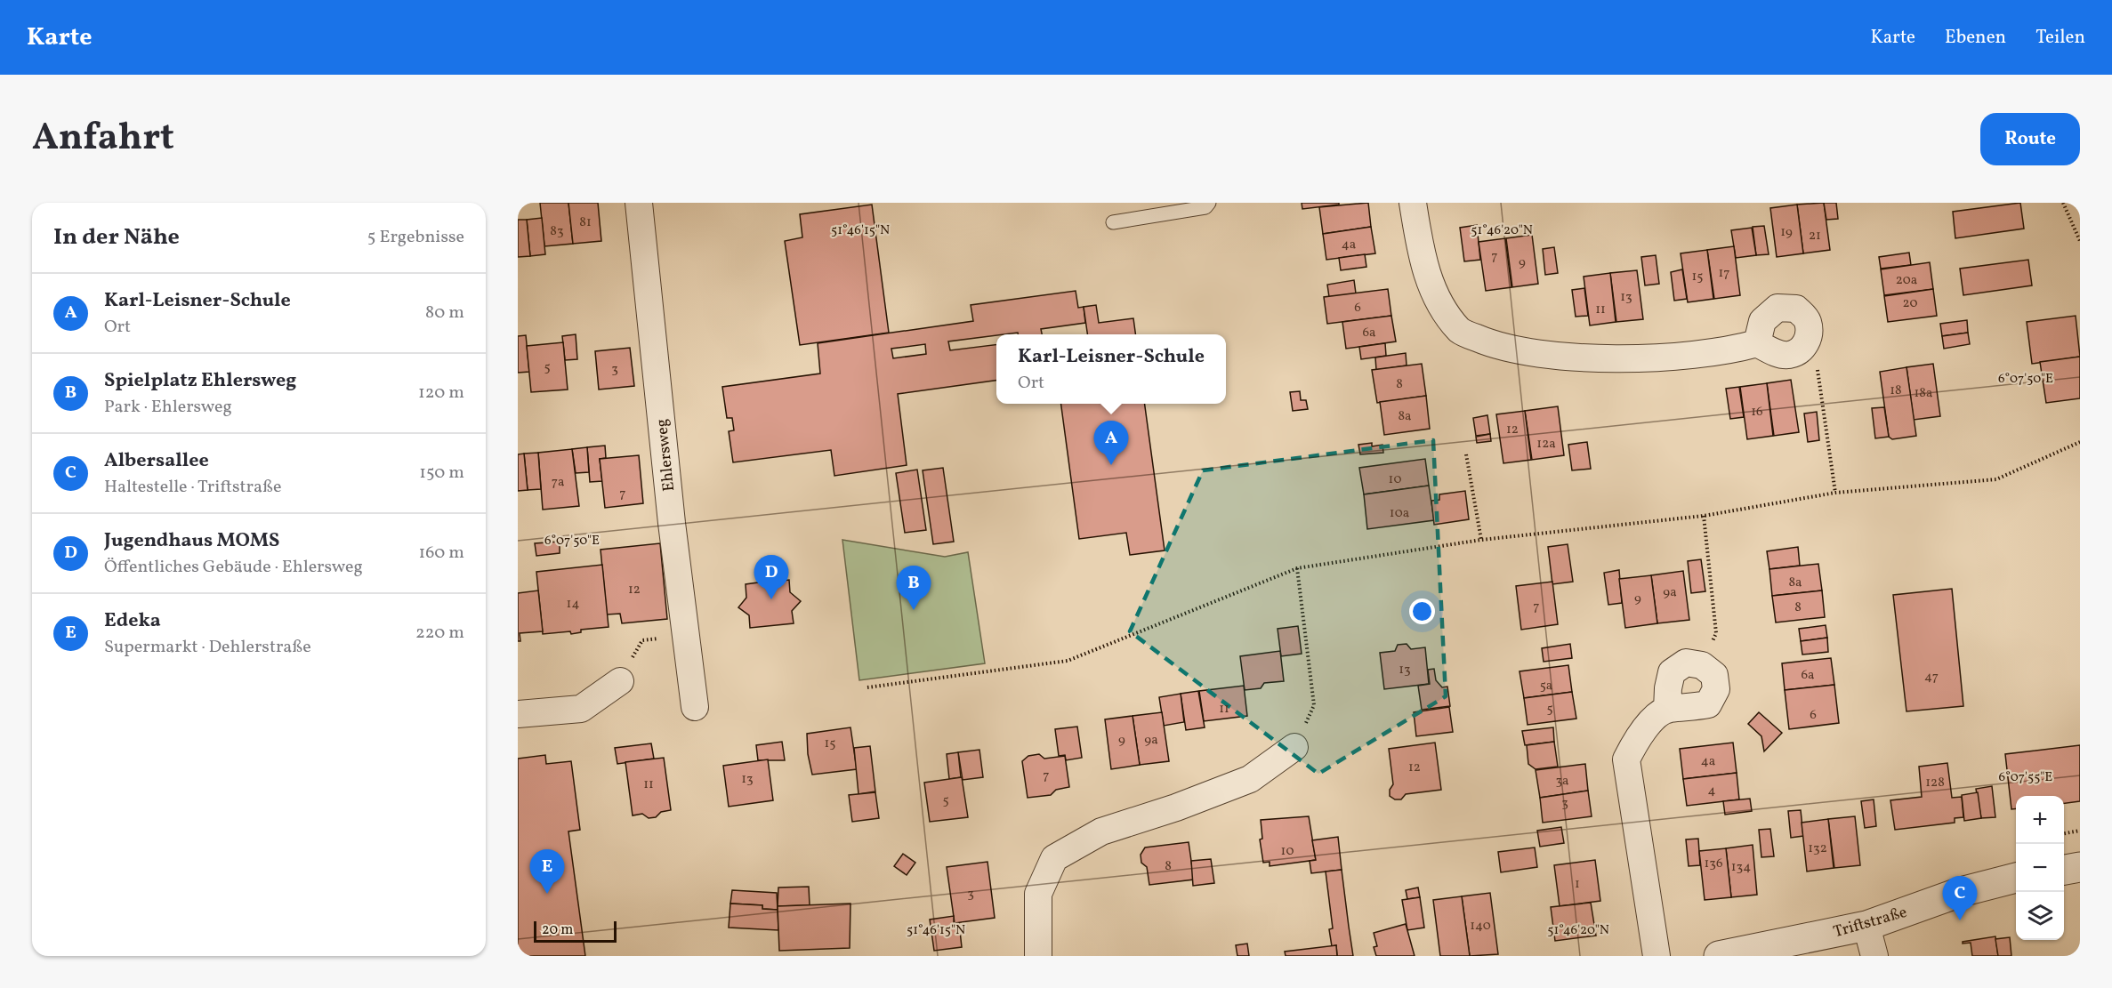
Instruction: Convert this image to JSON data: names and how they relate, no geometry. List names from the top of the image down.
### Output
{
  "streets": {
    "street": ["Ehlersweg", "Triftstraße"]
  },
  "house_numbers": [
    "81",
    "83",
    "19",
    "21",
    "4a",
    "7",
    "9",
    "17",
    "15",
    "20a",
    "13",
    "20",
    "6",
    "11",
    "6a",
    "5",
    "3",
    "8",
    "18",
    "18a",
    "16",
    "8a",
    "12",
    "12a",
    "10",
    "7a",
    "7",
    "10a",
    "8a",
    "12",
    "9a",
    "9",
    "14",
    "7",
    "8",
    "13",
    "6a",
    "47",
    "5a",
    "11",
    "5",
    "6",
    "9",
    "9a",
    "15",
    "4a",
    "12",
    "7",
    "13",
    "3a",
    "128",
    "11",
    "4",
    "5",
    "3",
    "132",
    "10",
    "136",
    "8",
    "134",
    "1",
    "3",
    "140"
  ],
  "scale_bar": "20 m",
  "page": {
    "header": "Karte",
    "nav": ["Karte", "Ebenen", "Teilen"],
    "title": "Anfahrt",
    "buttons": "Route",
    "heading": ["In der Nähe", "5 Ergebnisse"],
    "list": [
      {
        "mark": "A",
        "name": "Karl-Leisner-Schule",
        "note": "Ort",
        "value": "80 m"
      },
      {
        "mark": "B",
        "name": "Spielplatz Ehlersweg",
        "note": "Park · Ehlersweg",
        "value": "120 m"
      },
      {
        "mark": "C",
        "name": "Albersallee",
        "note": "Haltestelle · Triftstraße",
        "value": "150 m"
      },
      {
        "mark": "D",
        "name": "Jugendhaus MOMS",
        "note": "Öffentliches Gebäude · Ehlersweg",
        "value": "160 m"
      },
      {
        "mark": "E",
        "name": "Edeka",
        "note": "Supermarkt · Dehlerstraße",
        "value": "220 m"
      }
    ],
    "popup": ["Karl-Leisner-Schule", "Ort"],
    "pins": [
      "A",
      "D",
      "B",
      "E",
      "C"
    ],
    "map_buttons": ["+", "−"],
    "scale": "20 m"
  },
  "coordinates": [
    "51°46'15\"N",
    "51°46'20\"N",
    "6°07'50\"E",
    "6°07'55\"E"
  ]
}
